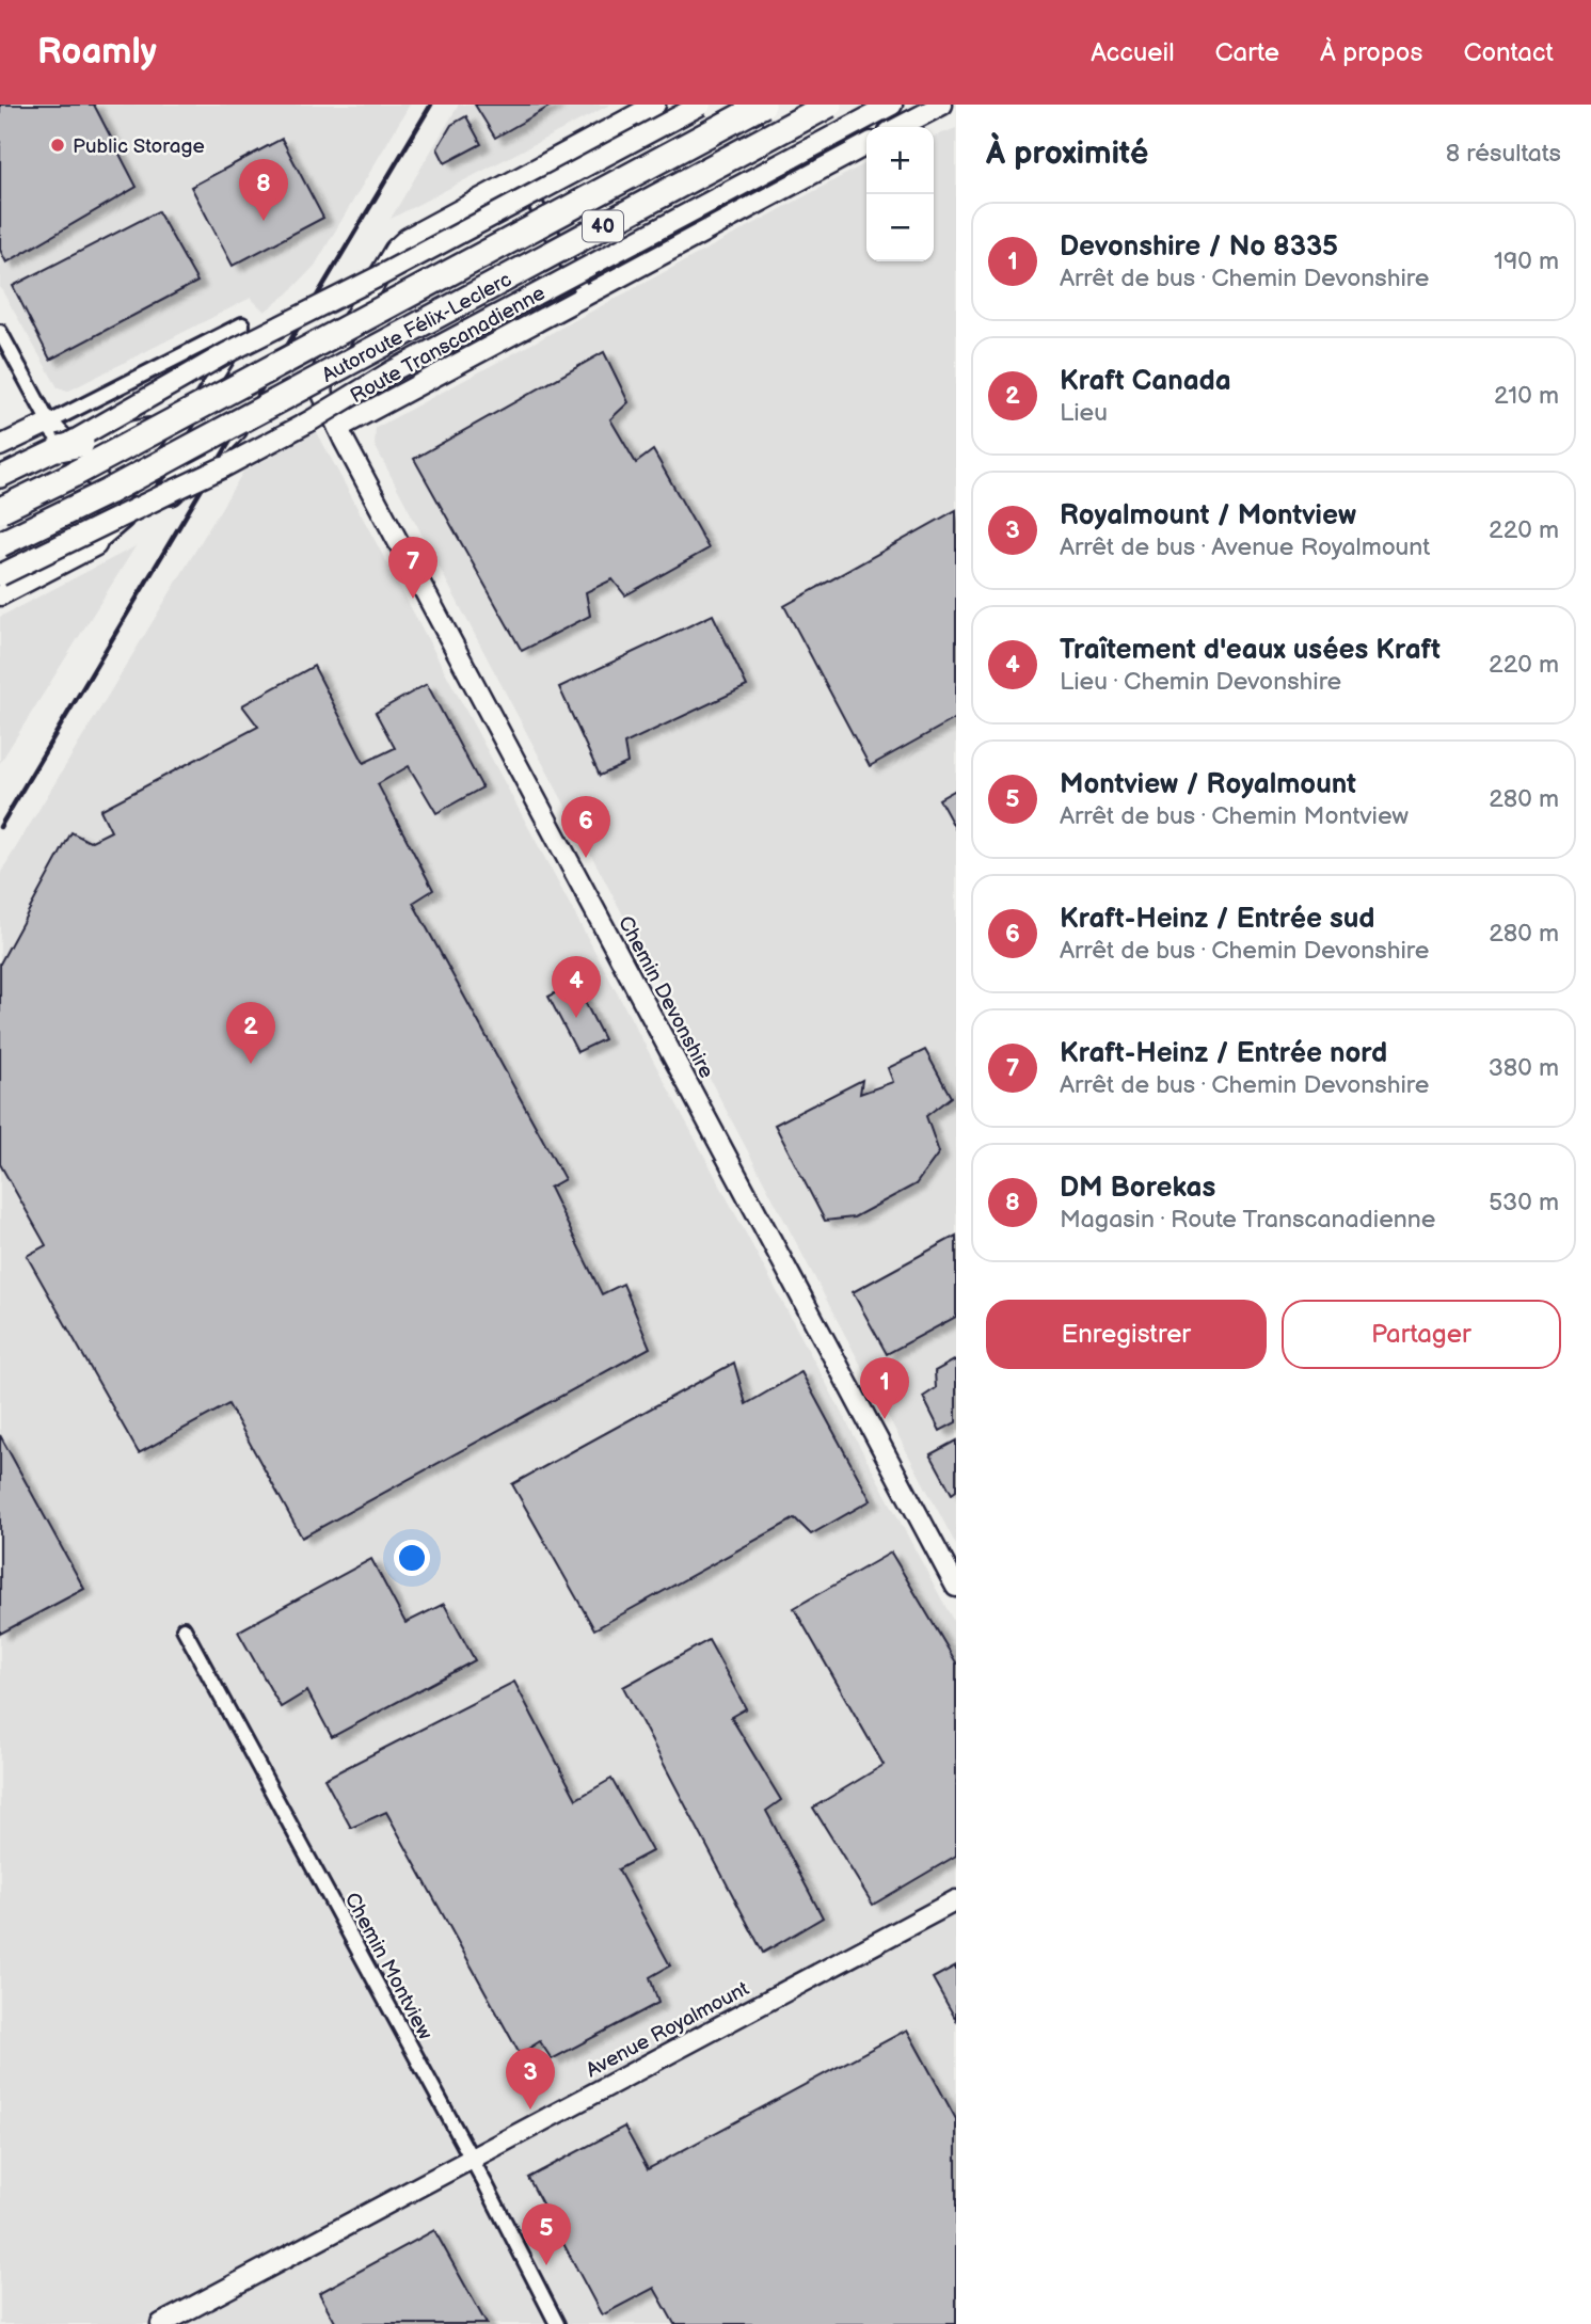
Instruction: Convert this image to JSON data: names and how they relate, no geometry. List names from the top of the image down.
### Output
{
  "streets": {
    "highway": ["40", "Autoroute Félix-Leclerc"],
    "main road": ["Route Transcanadienne"],
    "street": ["Chemin Devonshire", "Chemin Montview", "Avenue Royalmount"]
  },
  "crossings": [
    ["Chemin Montview", "Avenue Royalmount"]
  ],
  "places": ["Public Storage"],
  "page": {
    "header": "Roamly",
    "nav": [
      "Accueil",
      "Carte",
      "À propos",
      "Contact"
    ],
    "heading": ["À proximité", "8 résultats"],
    "map_buttons": ["+", "−"],
    "pins": [
      "8",
      "7",
      "6",
      "4",
      "2",
      "1",
      "3",
      "5"
    ],
    "list": [
      {
        "mark": "1",
        "name": "Devonshire / No 8335",
        "note": "Arrêt de bus · Chemin Devonshire",
        "value": "190 m"
      },
      {
        "mark": "2",
        "name": "Kraft Canada",
        "note": "Lieu",
        "value": "210 m"
      },
      {
        "mark": "3",
        "name": "Royalmount / Montview",
        "note": "Arrêt de bus · Avenue Royalmount",
        "value": "220 m"
      },
      {
        "mark": "4",
        "name": "Traîtement d'eaux usées Kraft",
        "note": "Lieu · Chemin Devonshire",
        "value": "220 m"
      },
      {
        "mark": "5",
        "name": "Montview / Royalmount",
        "note": "Arrêt de bus · Chemin Montview",
        "value": "280 m"
      },
      {
        "mark": "6",
        "name": "Kraft-Heinz / Entrée sud",
        "note": "Arrêt de bus · Chemin Devonshire",
        "value": "280 m"
      },
      {
        "mark": "7",
        "name": "Kraft-Heinz / Entrée nord",
        "note": "Arrêt de bus · Chemin Devonshire",
        "value": "380 m"
      },
      {
        "mark": "8",
        "name": "DM Borekas",
        "note": "Magasin · Route Transcanadienne",
        "value": "530 m"
      }
    ],
    "buttons": ["Enregistrer", "Partager"]
  }
}
